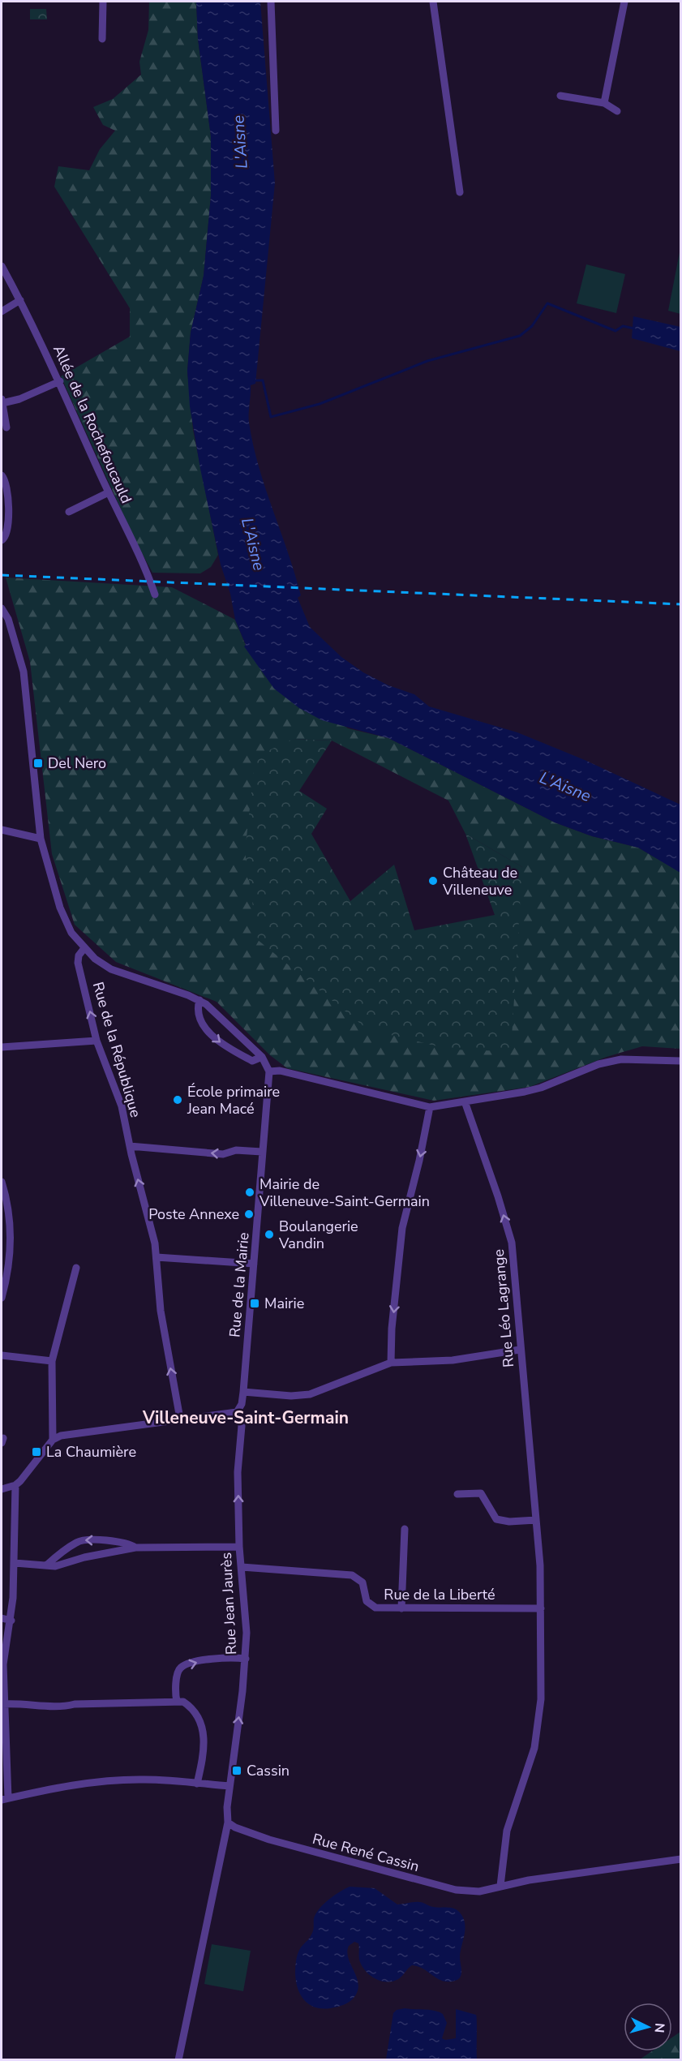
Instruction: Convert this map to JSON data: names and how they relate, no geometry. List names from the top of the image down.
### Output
{
  "streets": {
    "street": [
      "Allée de la Rochefoucauld",
      "Rue de la République",
      "Rue de la Mairie",
      "Rue Léo Lagrange",
      "Rue de la Liberté",
      "Rue Jean Jaurès",
      "Rue René Cassin"
    ]
  },
  "crossings": [
    ["Rue de la Mairie", "Rue Jean Jaurès"],
    ["Rue Léo Lagrange", "Rue de la Liberté"],
    ["Rue Léo Lagrange", "Rue René Cassin"],
    ["Rue de la Liberté", "Rue Jean Jaurès"],
    ["Rue Jean Jaurès", "Rue René Cassin"]
  ],
  "one_way": ["Rue de la République", "Rue Jean Jaurès"],
  "districts": ["Villeneuve-Saint-Germain"],
  "water": ["L'Aisne"],
  "places": {
    "transit": [
      "Del Nero",
      "Mairie",
      "La Chaumière",
      "Cassin"
    ],
    "other": [
      "Château de Villeneuve",
      "École primaire Jean Macé",
      "Mairie de Villeneuve-Saint-Germain",
      "Poste Annexe",
      "Boulangerie Vandin"
    ]
  },
  "north": "right"
}
